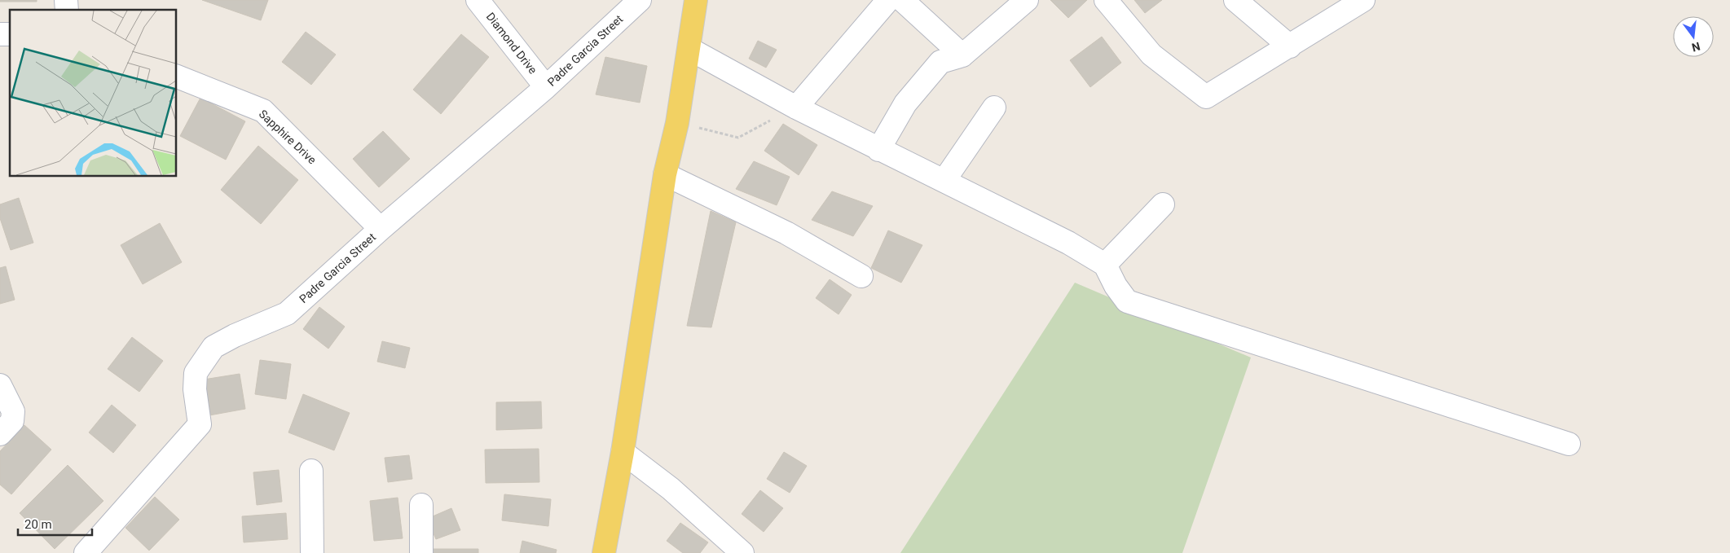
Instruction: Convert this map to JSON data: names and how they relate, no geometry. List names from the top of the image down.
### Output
{
  "streets": {
    "street": ["Diamond Drive", "Padre Garcia Street", "Sapphire Drive"]
  },
  "crossings": [
    ["Diamond Drive", "Padre Garcia Street"],
    ["Padre Garcia Street", "Sapphire Drive"]
  ],
  "scale_bar": "20 m",
  "north": "bottom"
}
